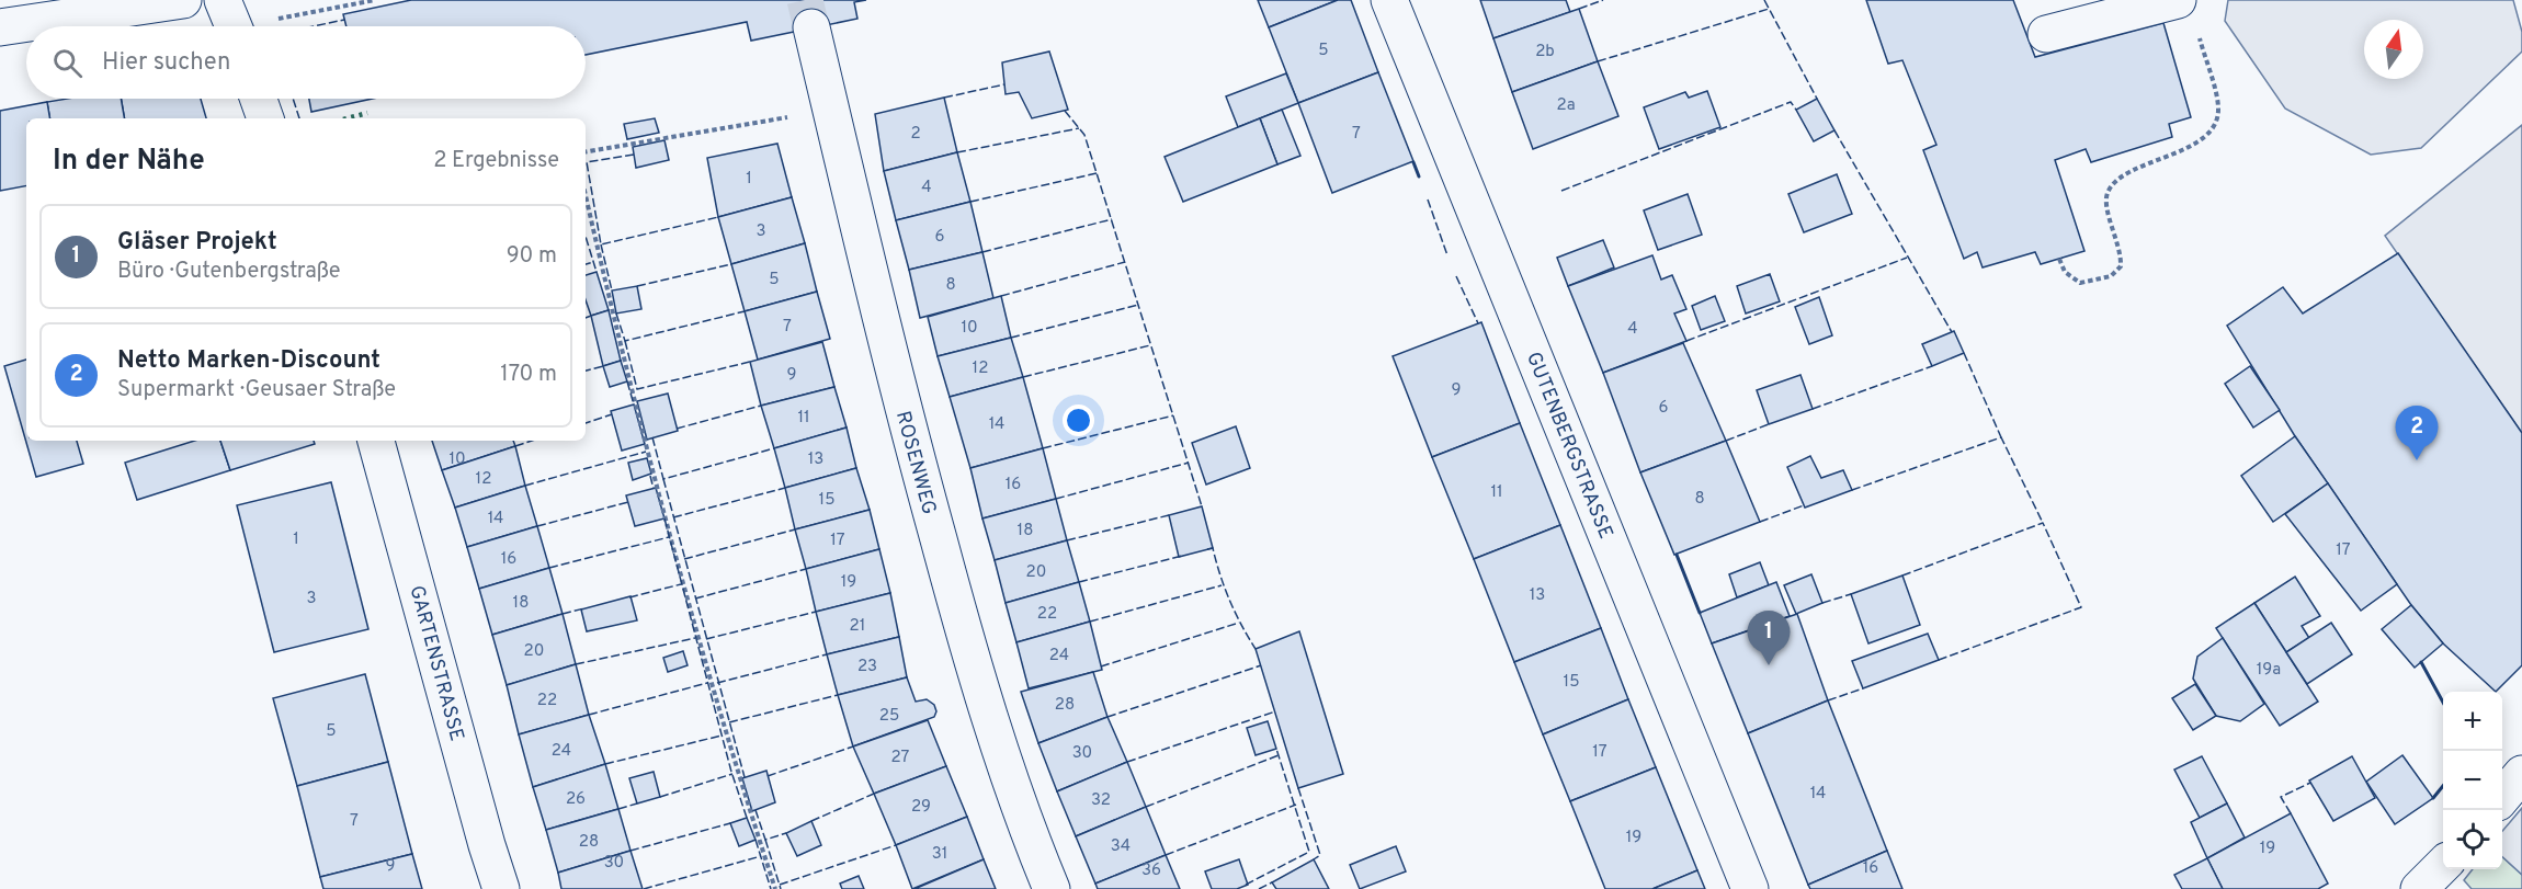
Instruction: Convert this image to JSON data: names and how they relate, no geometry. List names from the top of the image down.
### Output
{
  "streets": {
    "street": ["GUTENBERGSTRASSE", "ROSENWEG", "GARTENSTRASSE"]
  },
  "house_numbers": [
    "5",
    "2b",
    "2a",
    "2",
    "7",
    "1",
    "4",
    "3",
    "6",
    "5",
    "8",
    "7",
    "10",
    "4",
    "12",
    "9",
    "9",
    "6",
    "11",
    "14",
    "10",
    "13",
    "12",
    "16",
    "11",
    "8",
    "15",
    "14",
    "18",
    "1",
    "17",
    "17",
    "16",
    "20",
    "19",
    "13",
    "3",
    "18",
    "22",
    "21",
    "20",
    "24",
    "23",
    "19a",
    "15",
    "22",
    "28",
    "25",
    "5",
    "24",
    "17",
    "30",
    "27",
    "14",
    "26",
    "32",
    "29",
    "7",
    "19",
    "28",
    "34",
    "19",
    "31",
    "30",
    "9",
    "16",
    "36"
  ],
  "north": "top",
  "page": {
    "search": "Hier suchen",
    "heading": ["In der Nähe", "2 Ergebnisse"],
    "list": [
      {
        "mark": "1",
        "name": "Gläser Projekt",
        "note": "Büro · Gutenbergstraße",
        "value": "90 m"
      },
      {
        "mark": "2",
        "name": "Netto Marken-Discount",
        "note": "Supermarkt · Geusaer Straße",
        "value": "170 m"
      }
    ],
    "pins": ["2", "1"],
    "map_buttons": ["+", "−"]
  }
}
